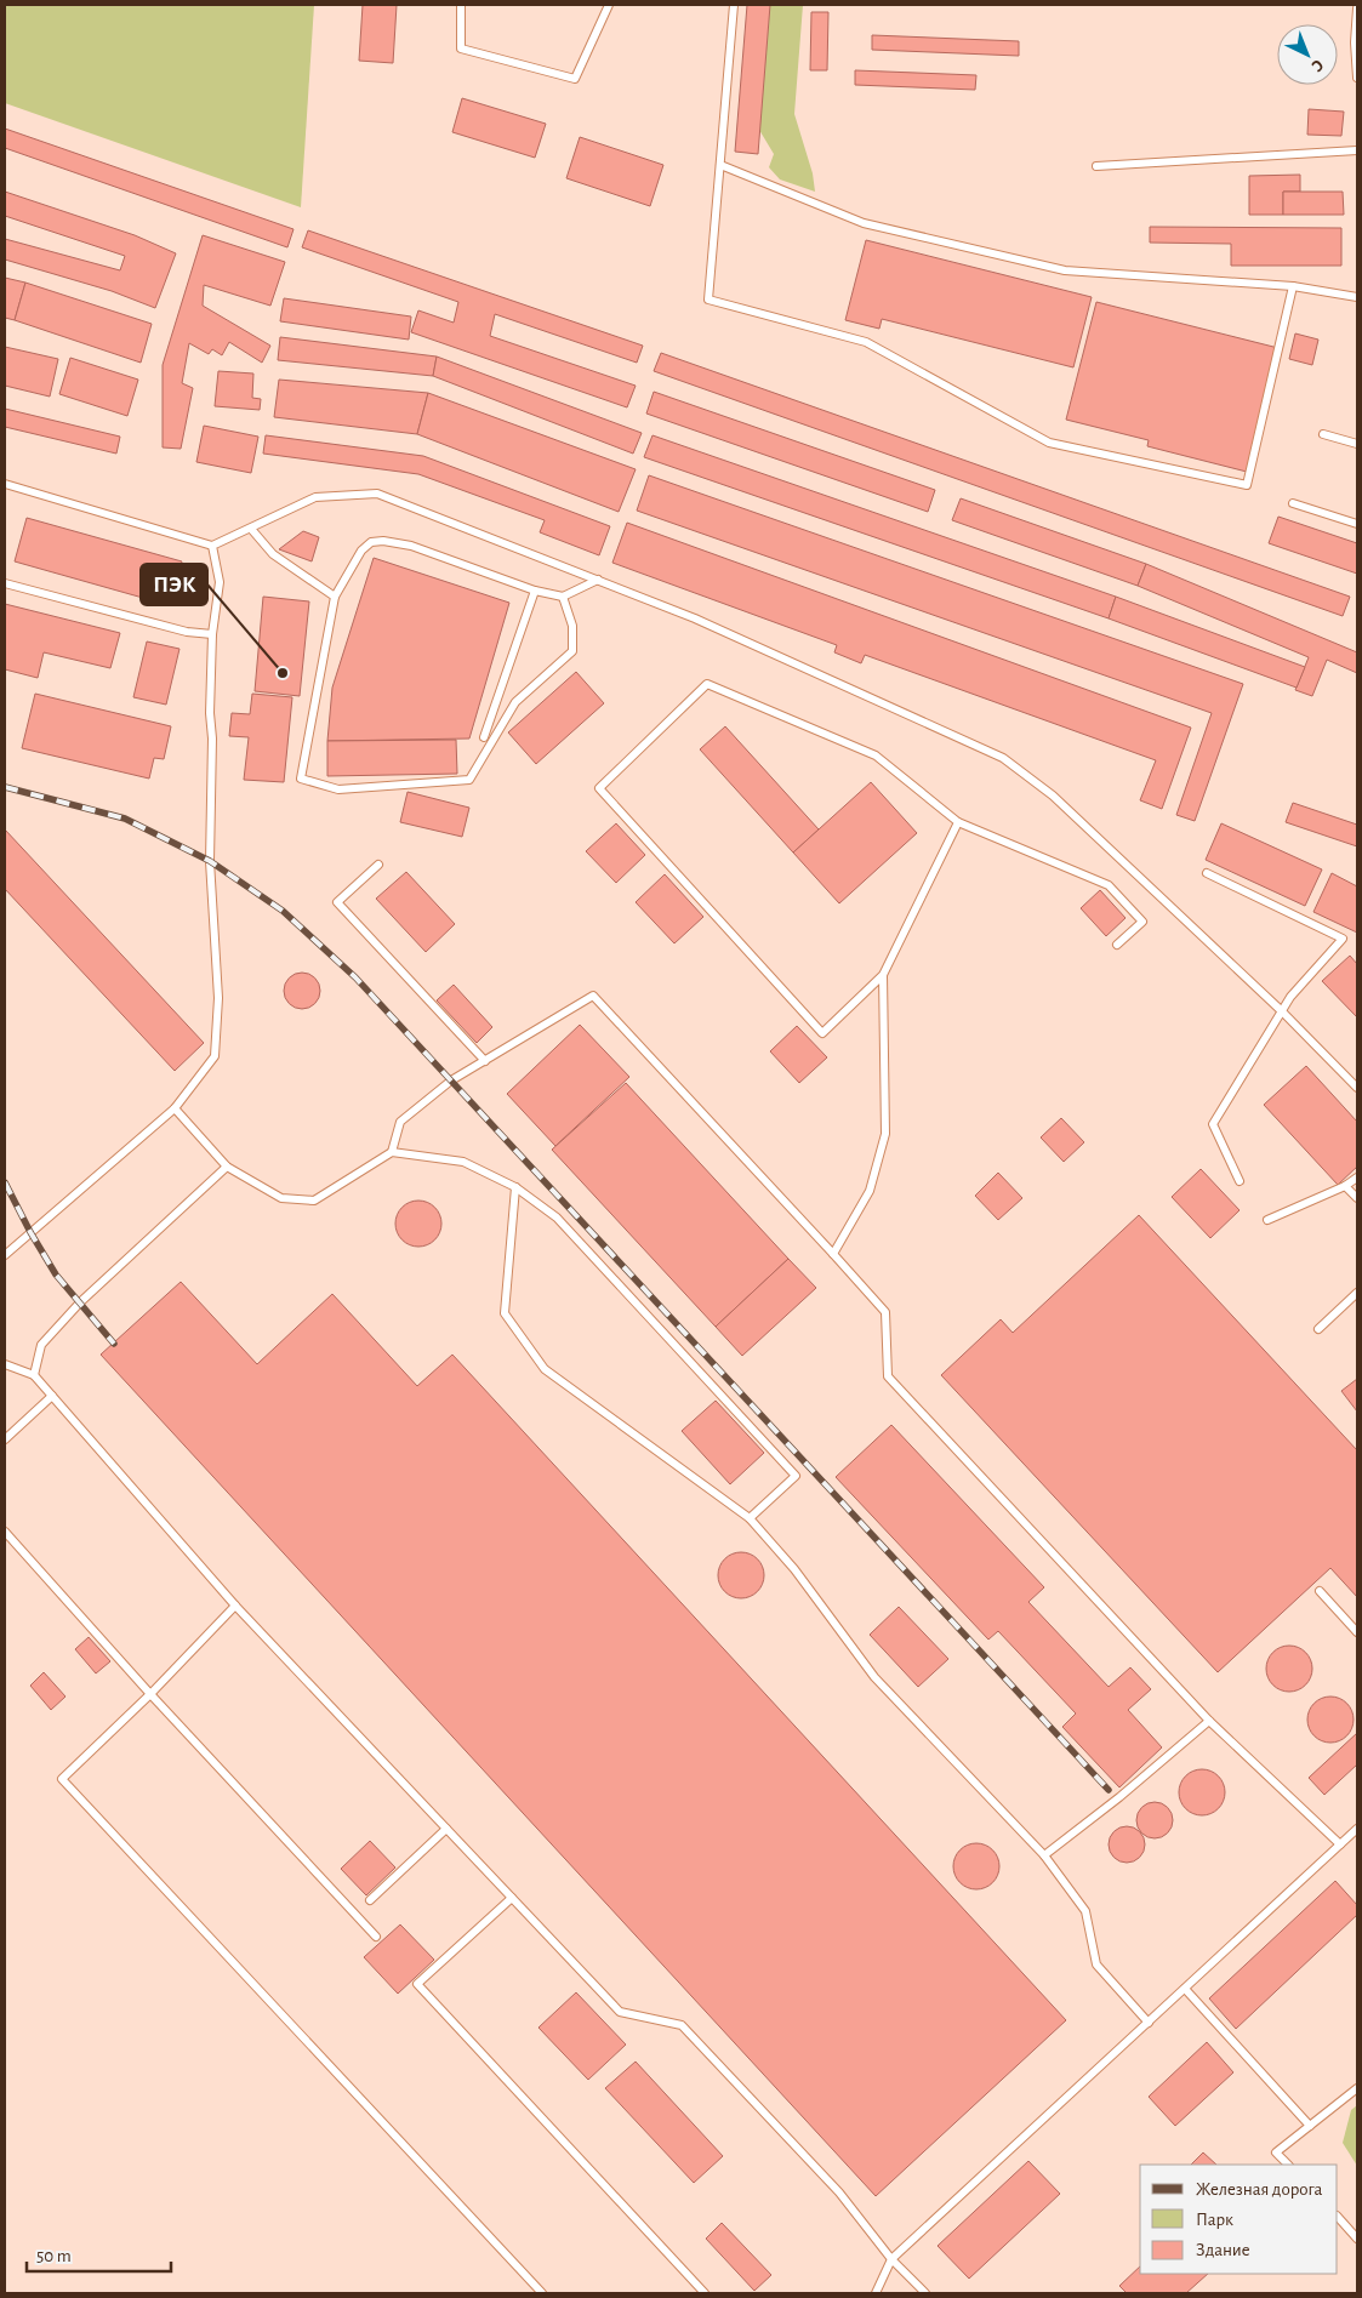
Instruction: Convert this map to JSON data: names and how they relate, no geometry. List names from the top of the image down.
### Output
{
  "places": ["ПЭК"],
  "legend": ["Железная дорога", "Парк", "Здание"],
  "scale_bar": "50 m",
  "north": "bottom right"
}
